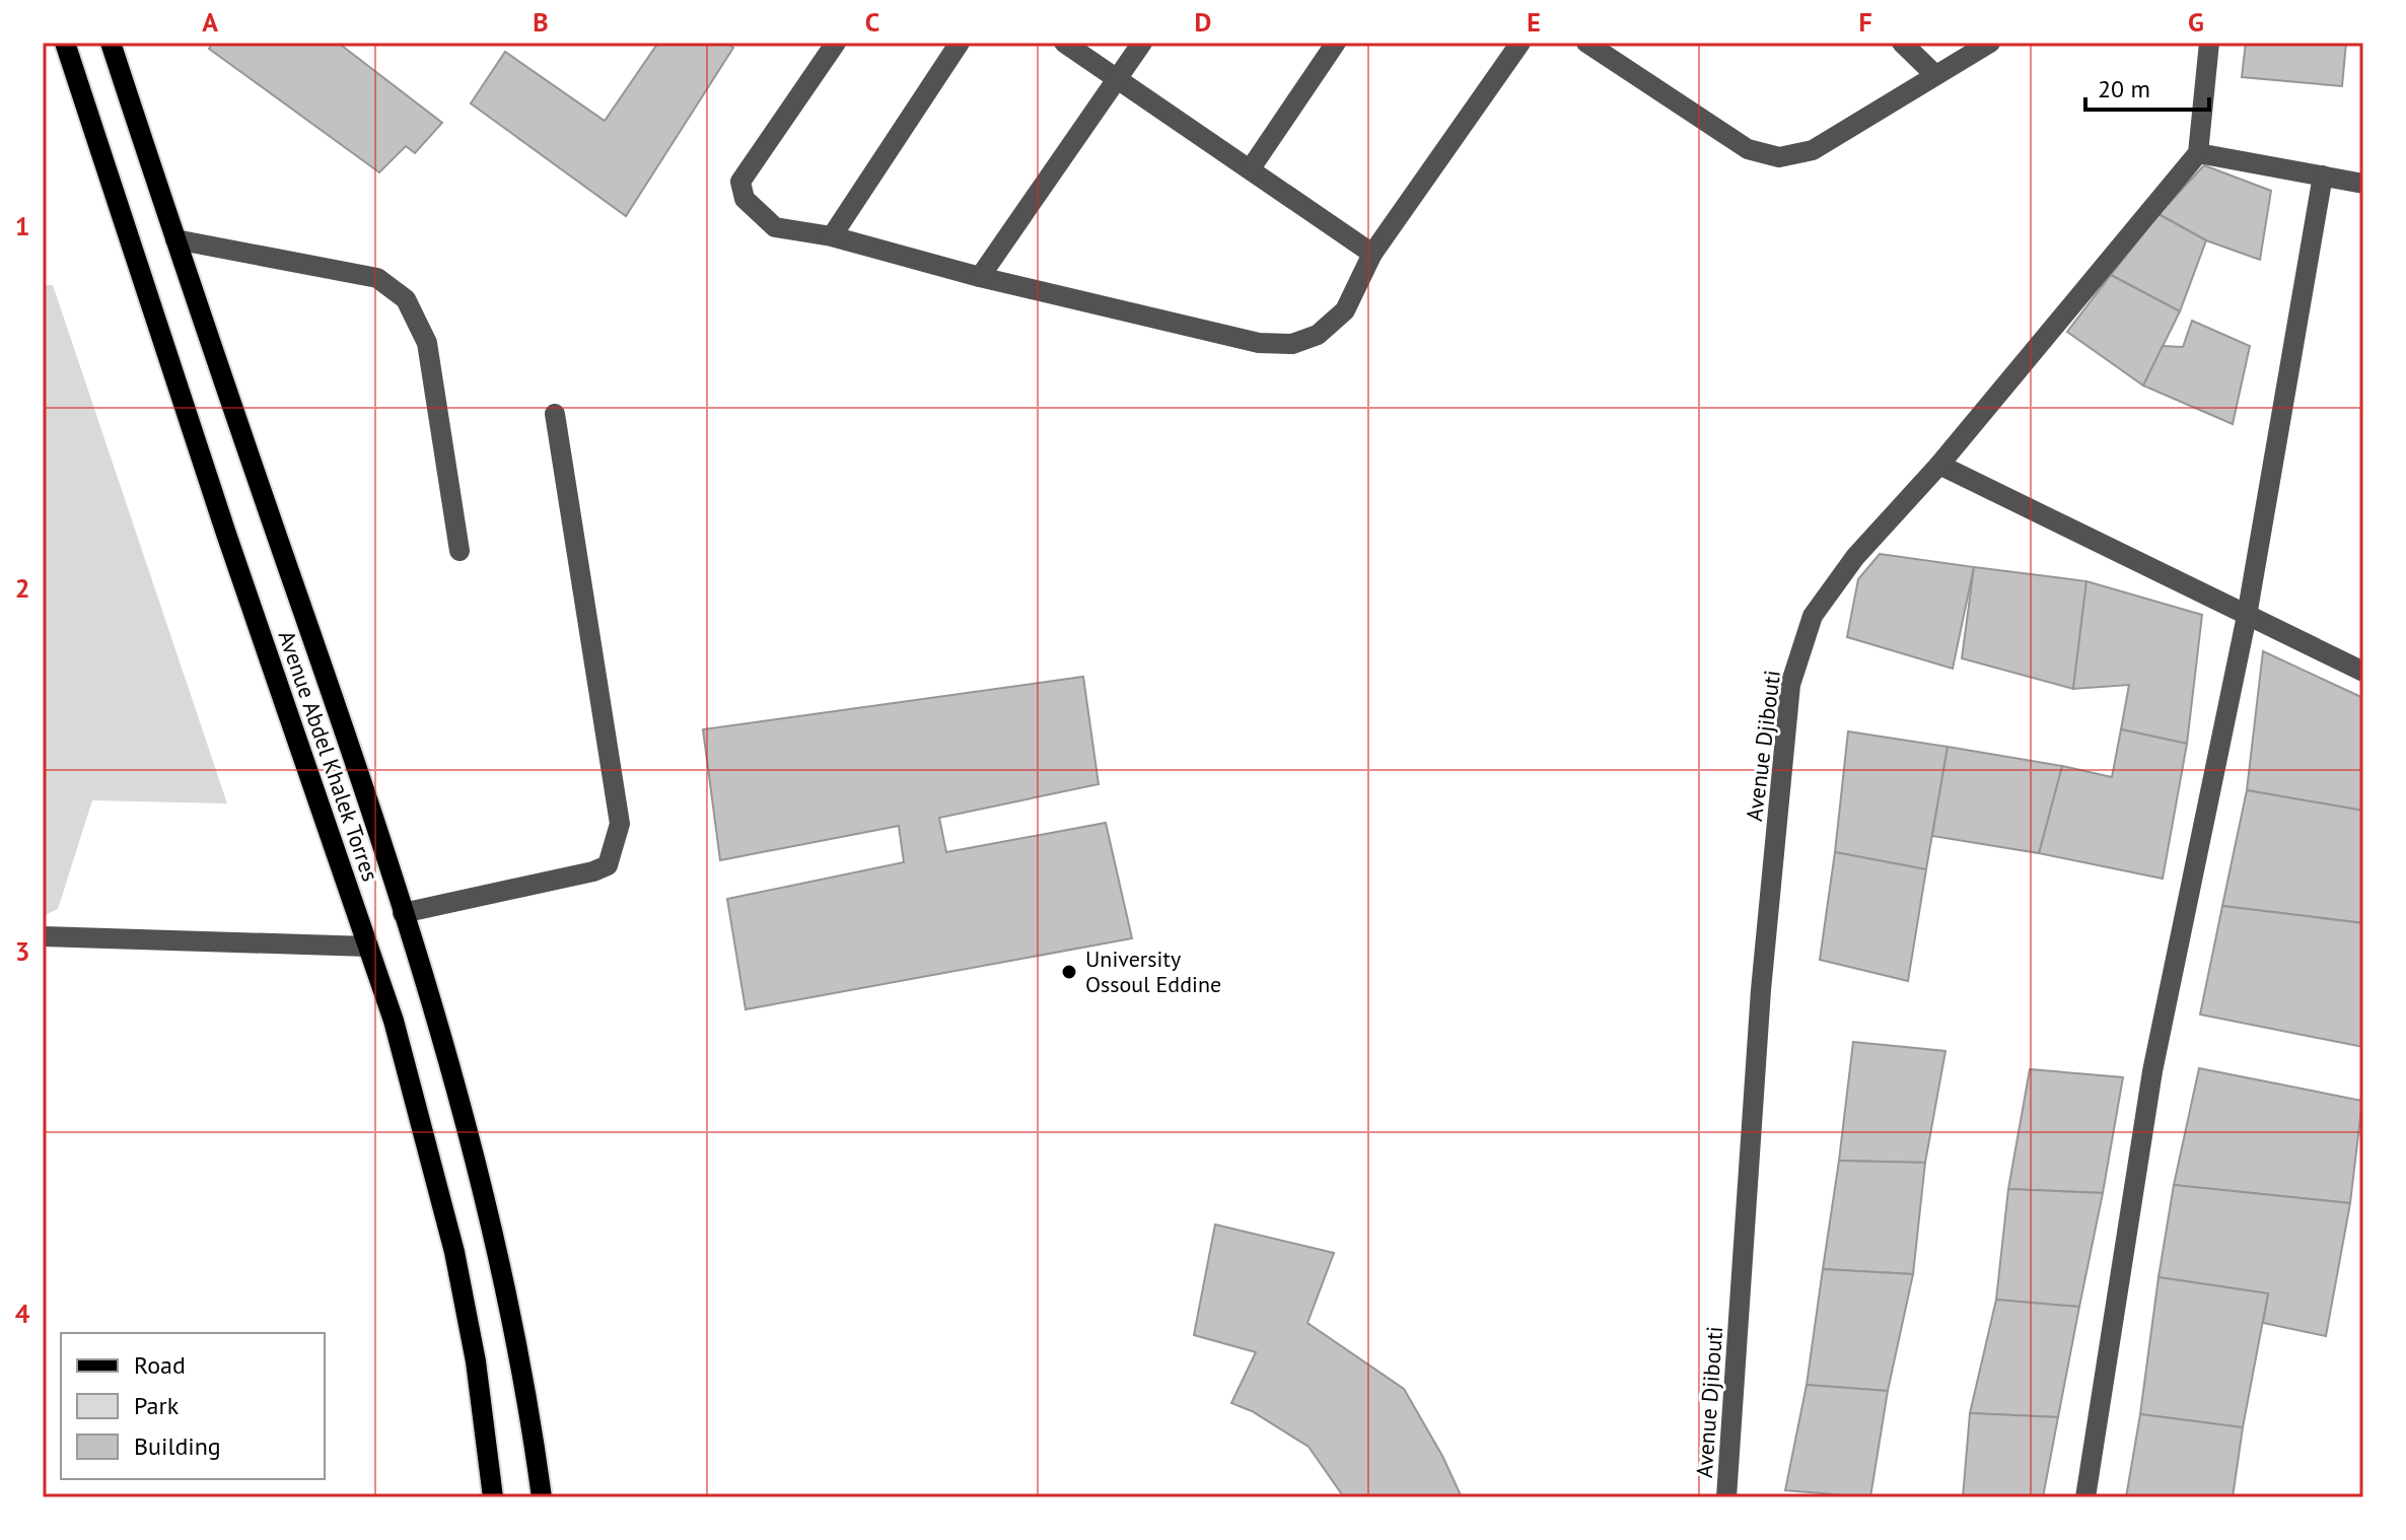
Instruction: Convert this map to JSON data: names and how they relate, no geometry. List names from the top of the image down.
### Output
{
  "streets": {
    "main road": ["Avenue Abdel Khalek Torres"],
    "street": ["Avenue Djibouti"]
  },
  "places": ["University Ossoul Eddine"],
  "legend": ["Road", "Park", "Building"],
  "scale_bar": "20 m",
  "grid": {
    "columns": [
      "A",
      "B",
      "C",
      "D",
      "E",
      "F",
      "G"
    ],
    "rows": [
      "1",
      "2",
      "3",
      "4"
    ]
  }
}
